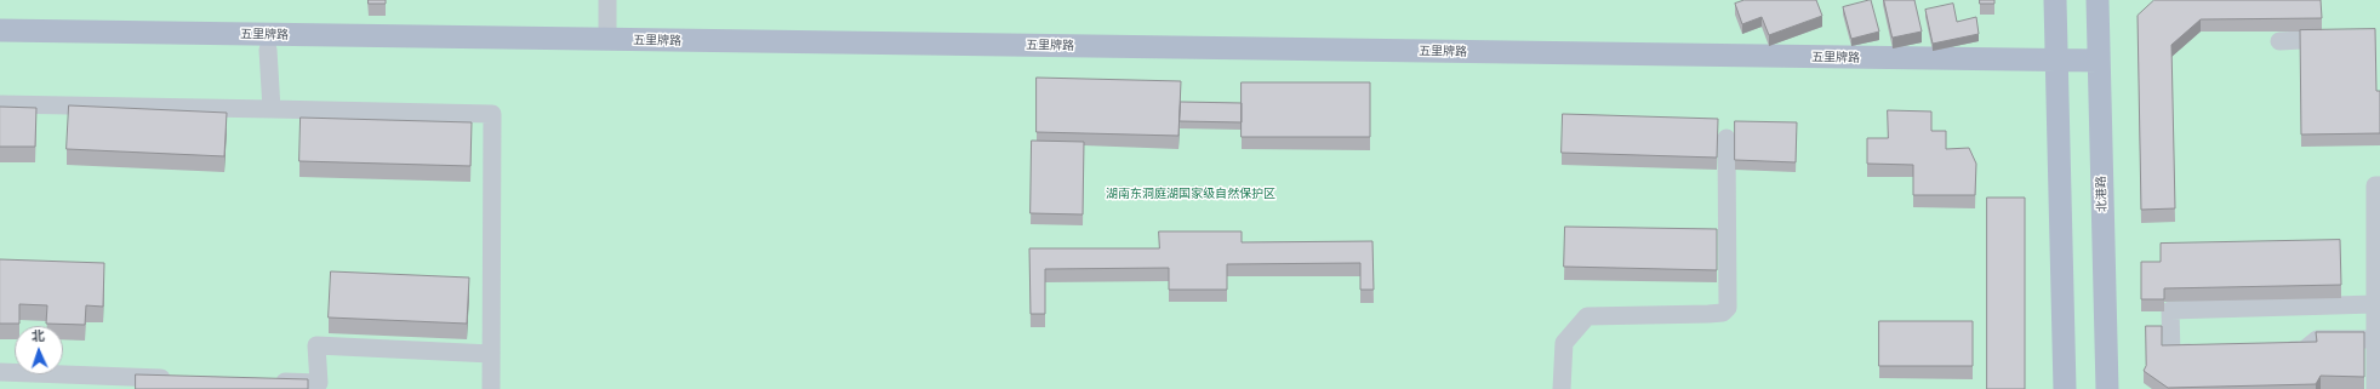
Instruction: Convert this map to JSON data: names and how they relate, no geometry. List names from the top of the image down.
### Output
{
  "streets": {
    "main road": ["五里牌路", "北港路"]
  },
  "crossings": [
    ["五里牌路", "北港路"]
  ],
  "parks": ["湖南东洞庭湖国家级自然保护区"],
  "north": "top"
}
